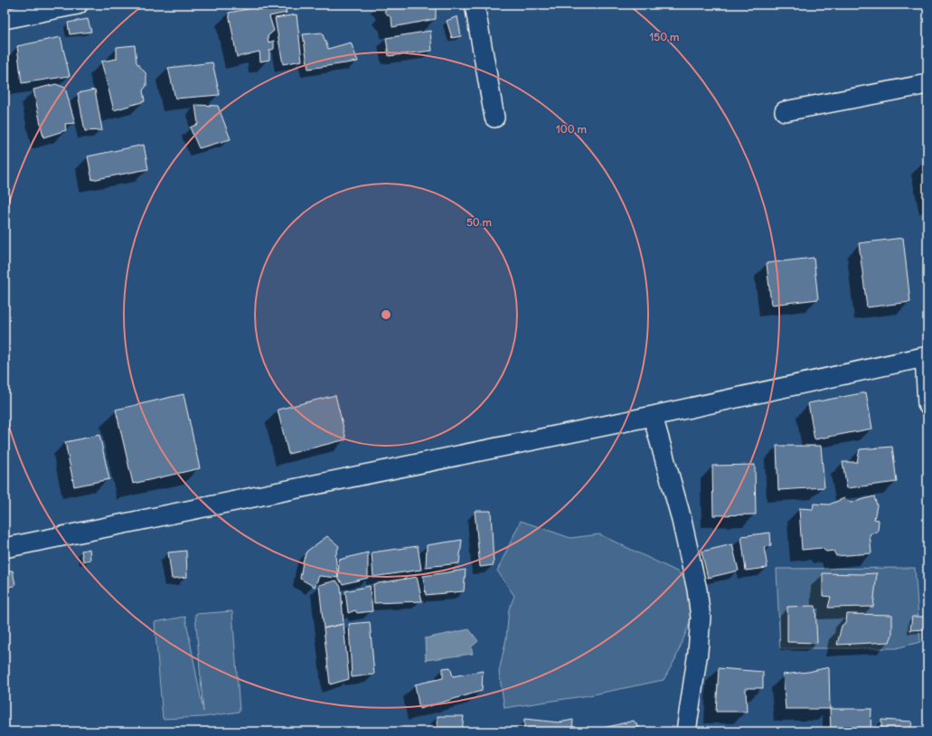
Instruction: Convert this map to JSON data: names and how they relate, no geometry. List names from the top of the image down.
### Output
{
  "rings": ["150 m", "100 m", "50 m"]
}
